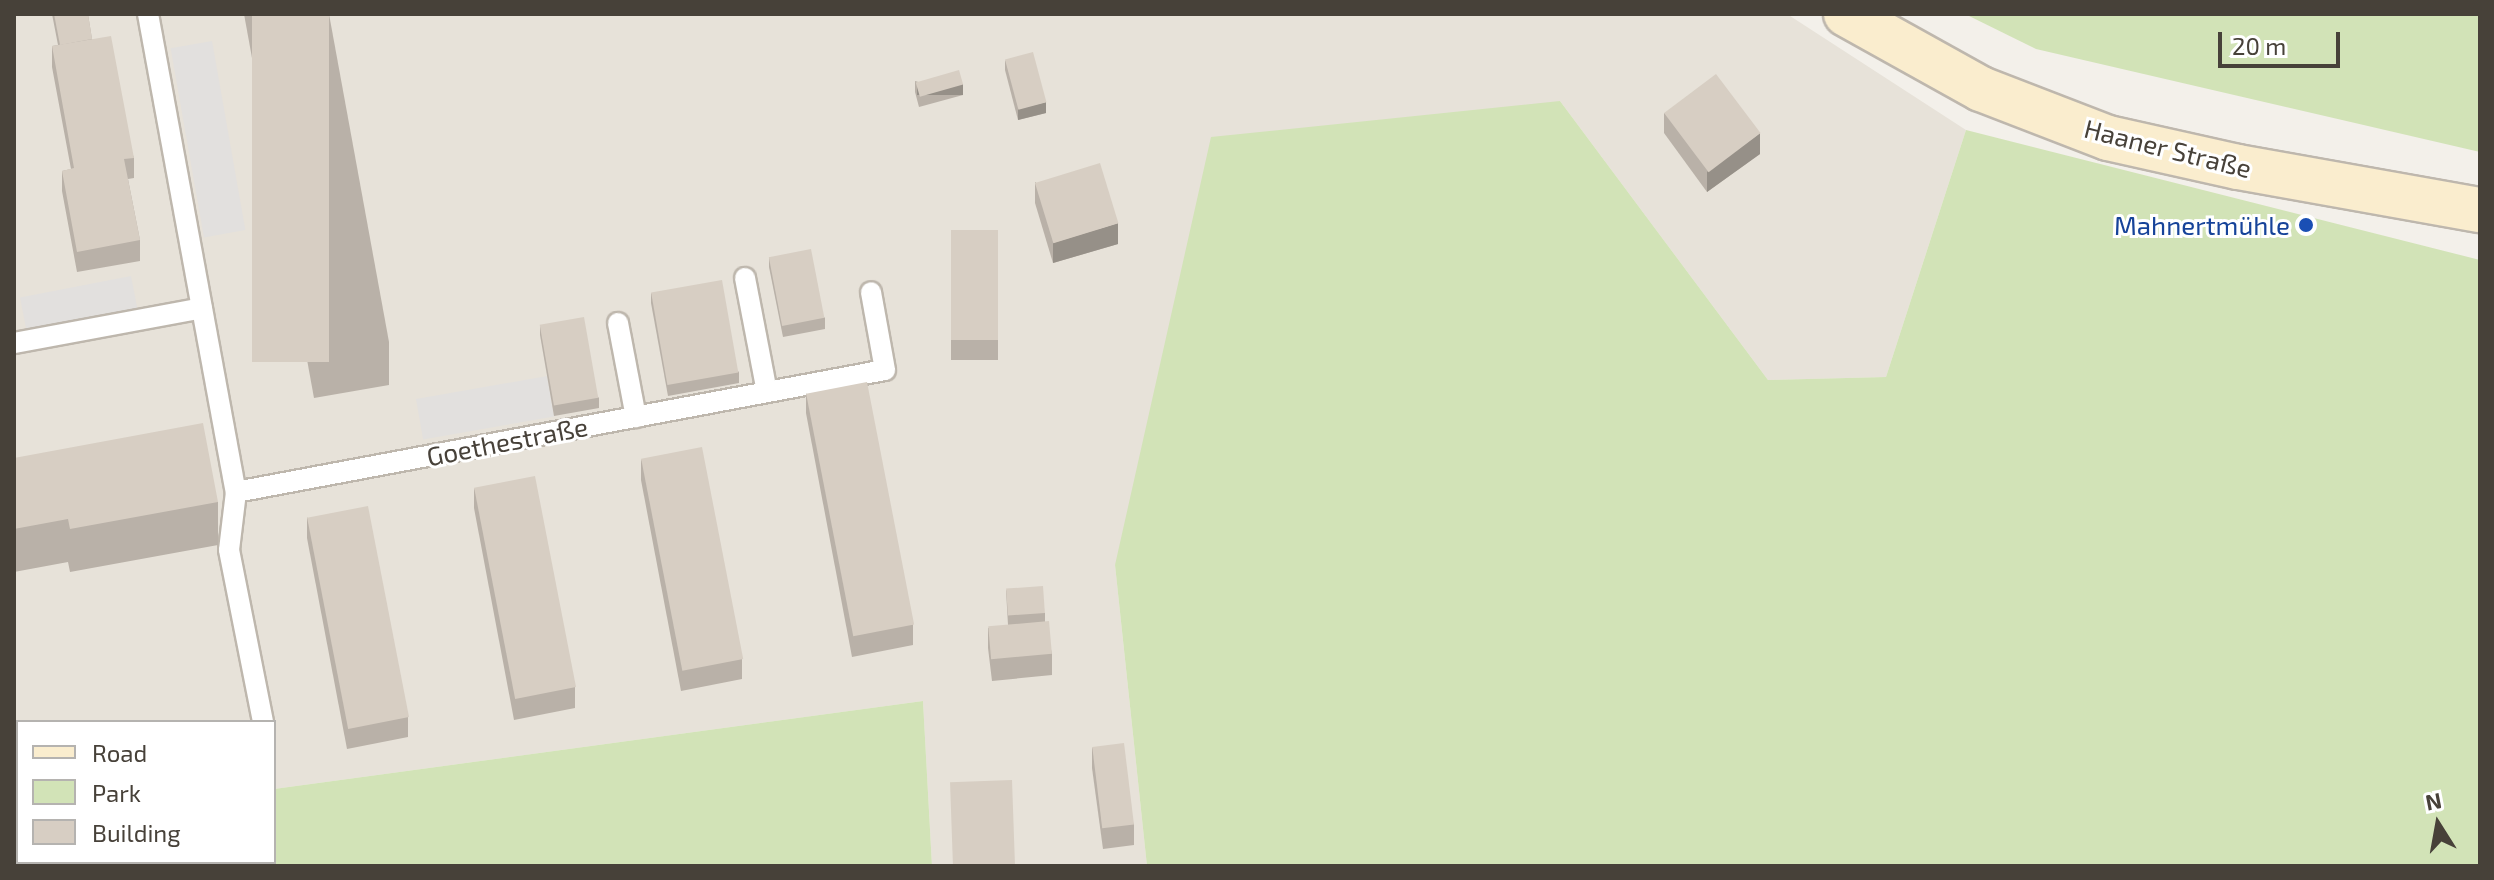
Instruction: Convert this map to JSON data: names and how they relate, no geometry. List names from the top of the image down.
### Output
{
  "streets": {
    "main road": ["Haaner Straße"],
    "lane": ["Goethestraße"]
  },
  "places": ["Mahnertmühle"],
  "legend": ["Road", "Park", "Building"],
  "scale_bar": "20 m",
  "north": "top"
}
